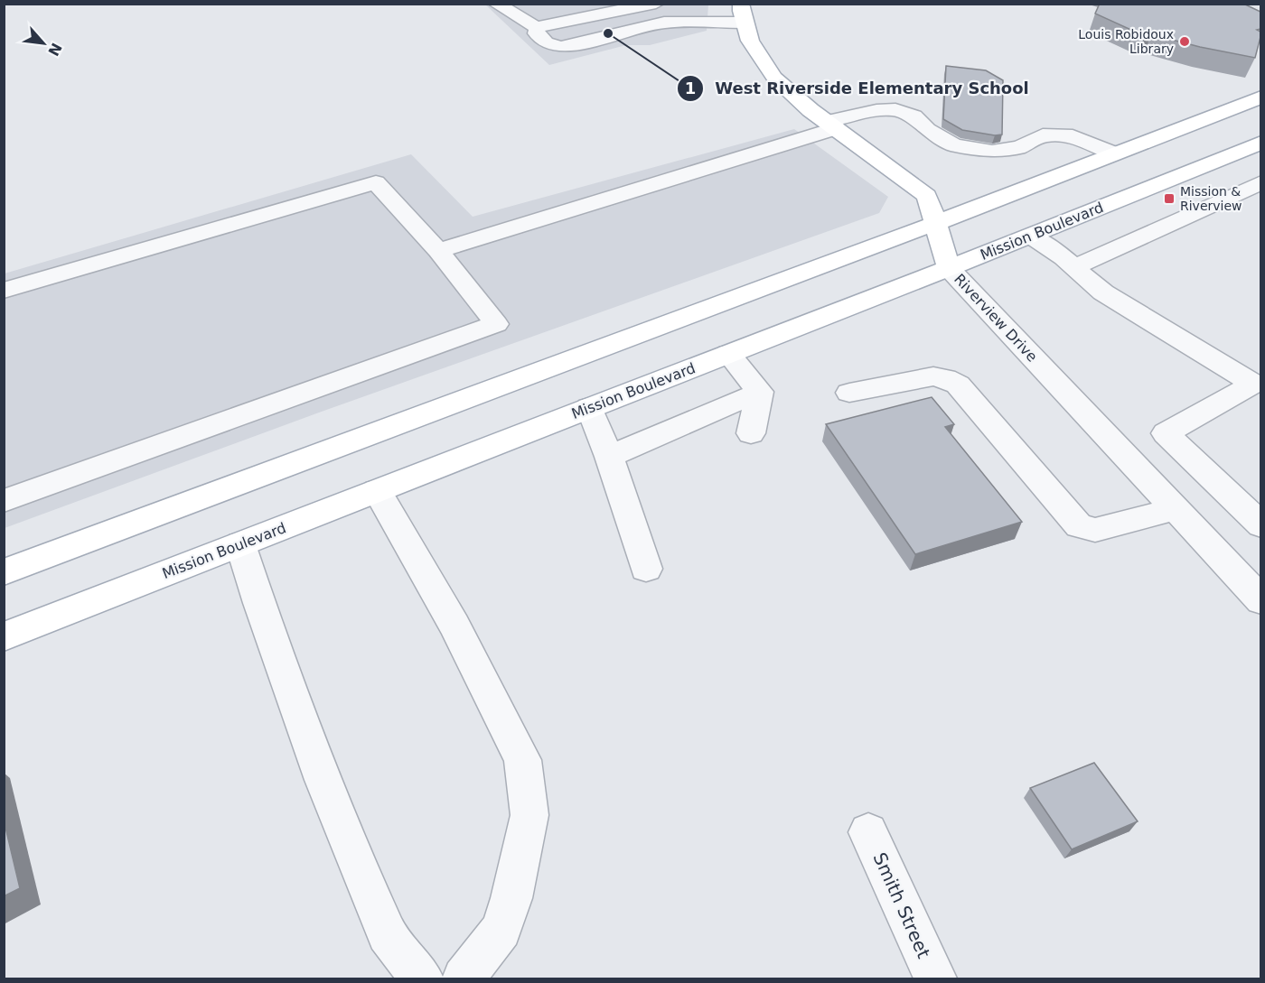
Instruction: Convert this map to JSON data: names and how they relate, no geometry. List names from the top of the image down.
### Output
{
  "streets": {
    "main road": ["Mission Boulevard", "Riverview Drive"],
    "street": ["Smith Street"]
  },
  "crossings": [
    ["Mission Boulevard", "Riverview Drive"]
  ],
  "places": {
    "other": ["West Riverside Elementary School", "Louis Robidoux Library"],
    "transit": ["Mission & Riverview"]
  },
  "north": "bottom right"
}
